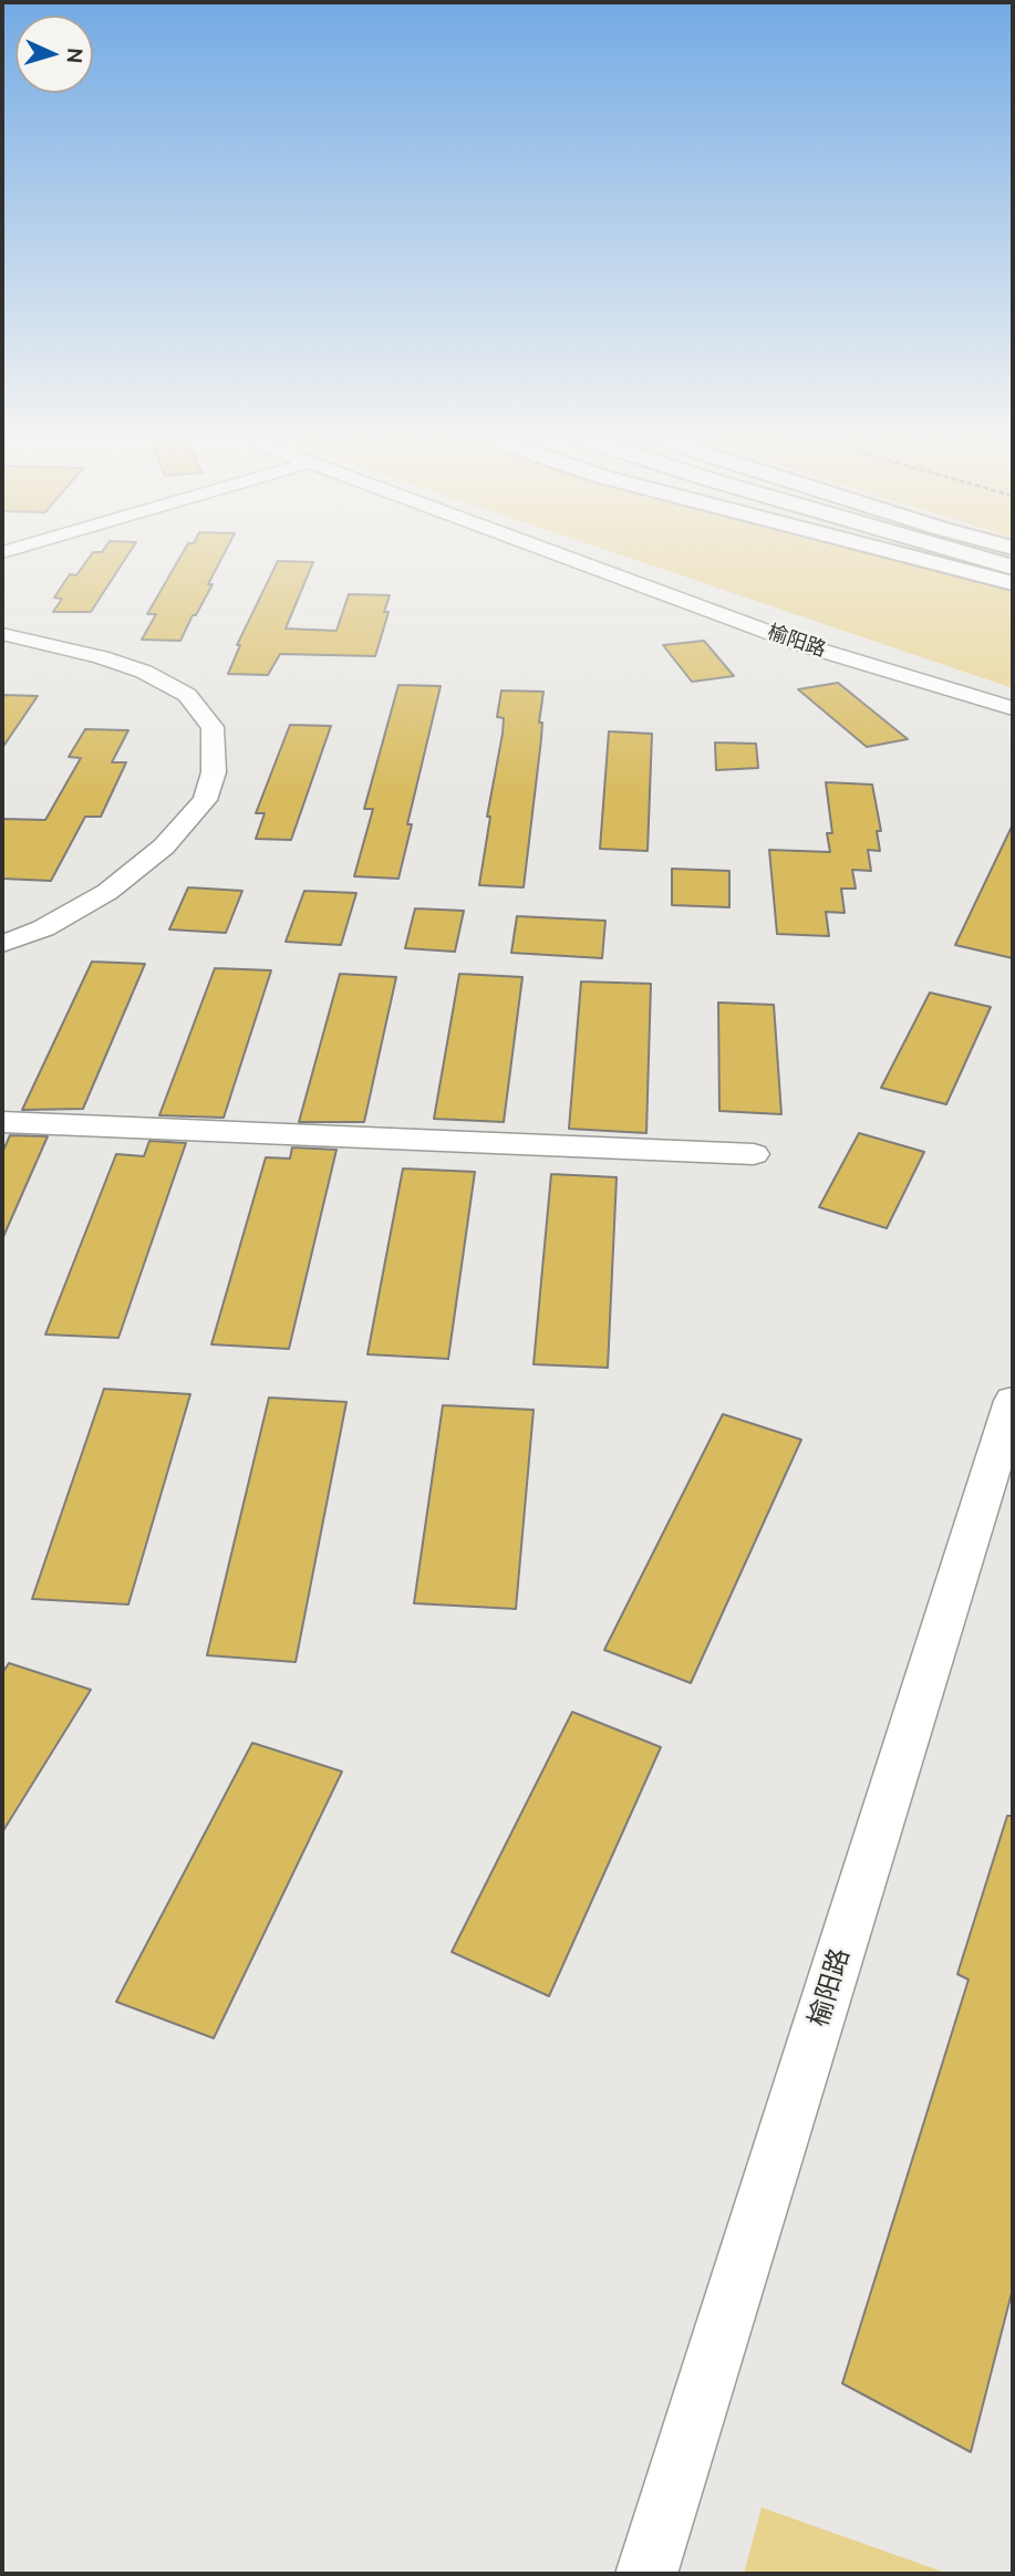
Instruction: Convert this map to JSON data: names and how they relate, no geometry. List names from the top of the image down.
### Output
{
  "streets": {
    "street": ["榆阳路"]
  },
  "north": "right"
}
